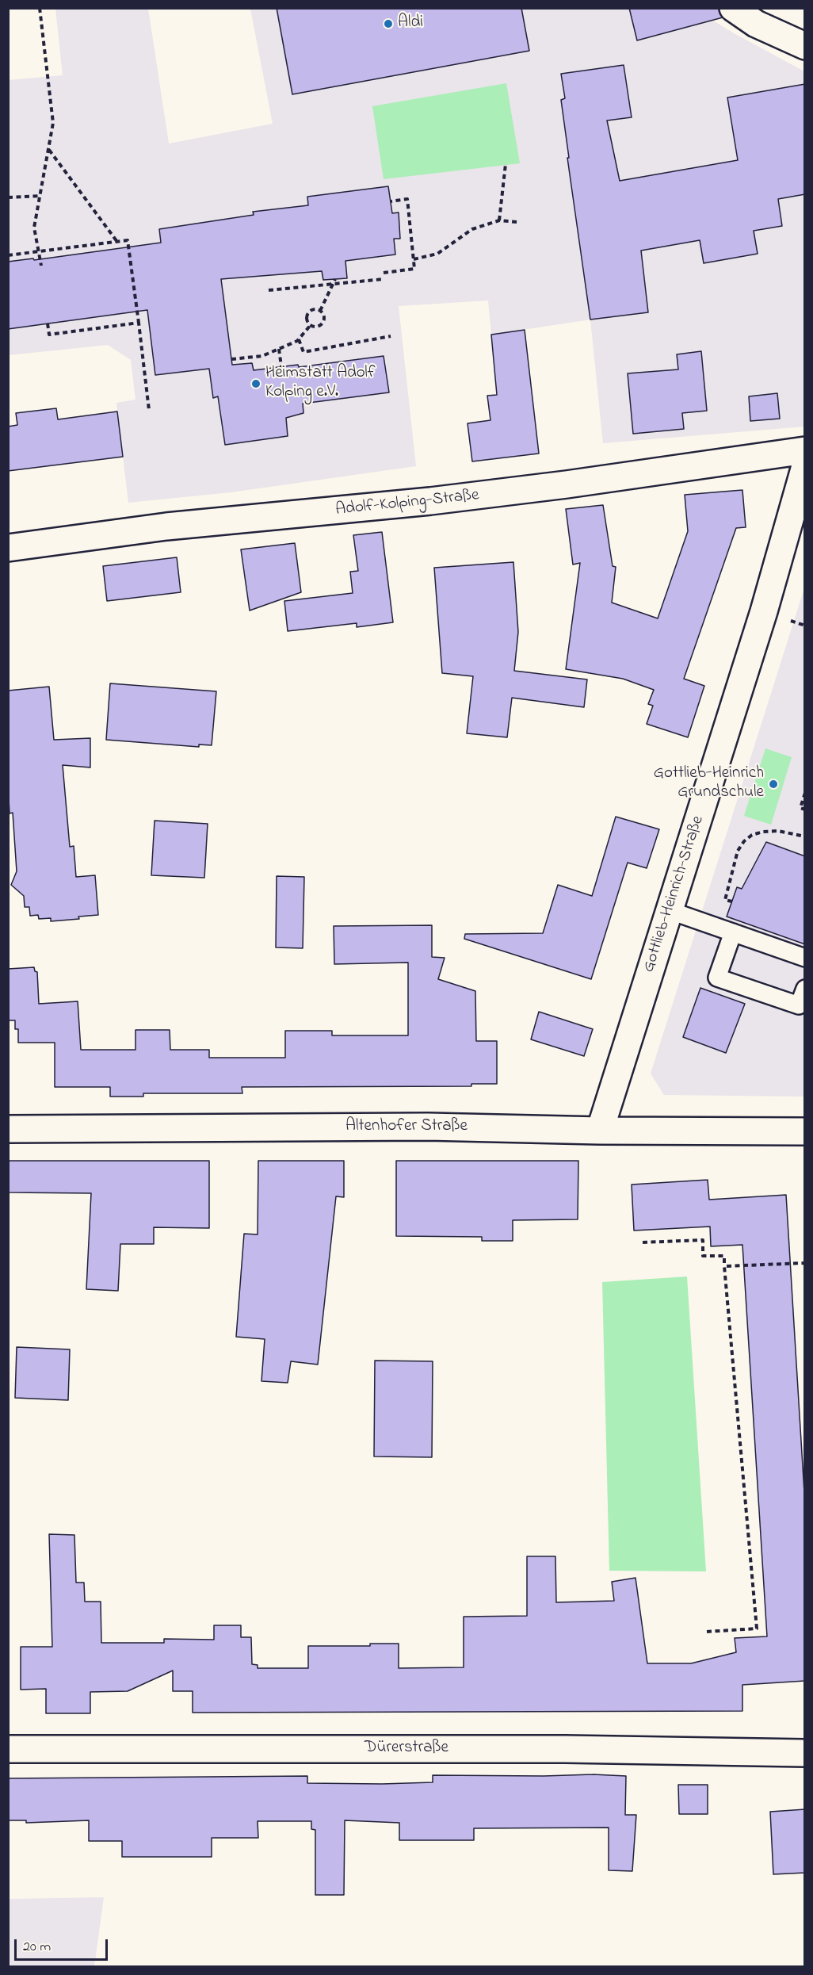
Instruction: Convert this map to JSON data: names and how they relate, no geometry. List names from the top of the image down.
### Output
{
  "streets": {
    "street": [
      "Adolf-Kolping-Straße",
      "Gottlieb-Heinrich-Straße",
      "Altenhofer Straße",
      "Dürerstraße"
    ]
  },
  "crossings": [
    ["Gottlieb-Heinrich-Straße", "Altenhofer Straße"]
  ],
  "places": ["Aldi", "Heimstatt Adolf Kolping e.V.", "Gottlieb-Heinrich Grundschule"],
  "scale_bar": "20 m"
}
